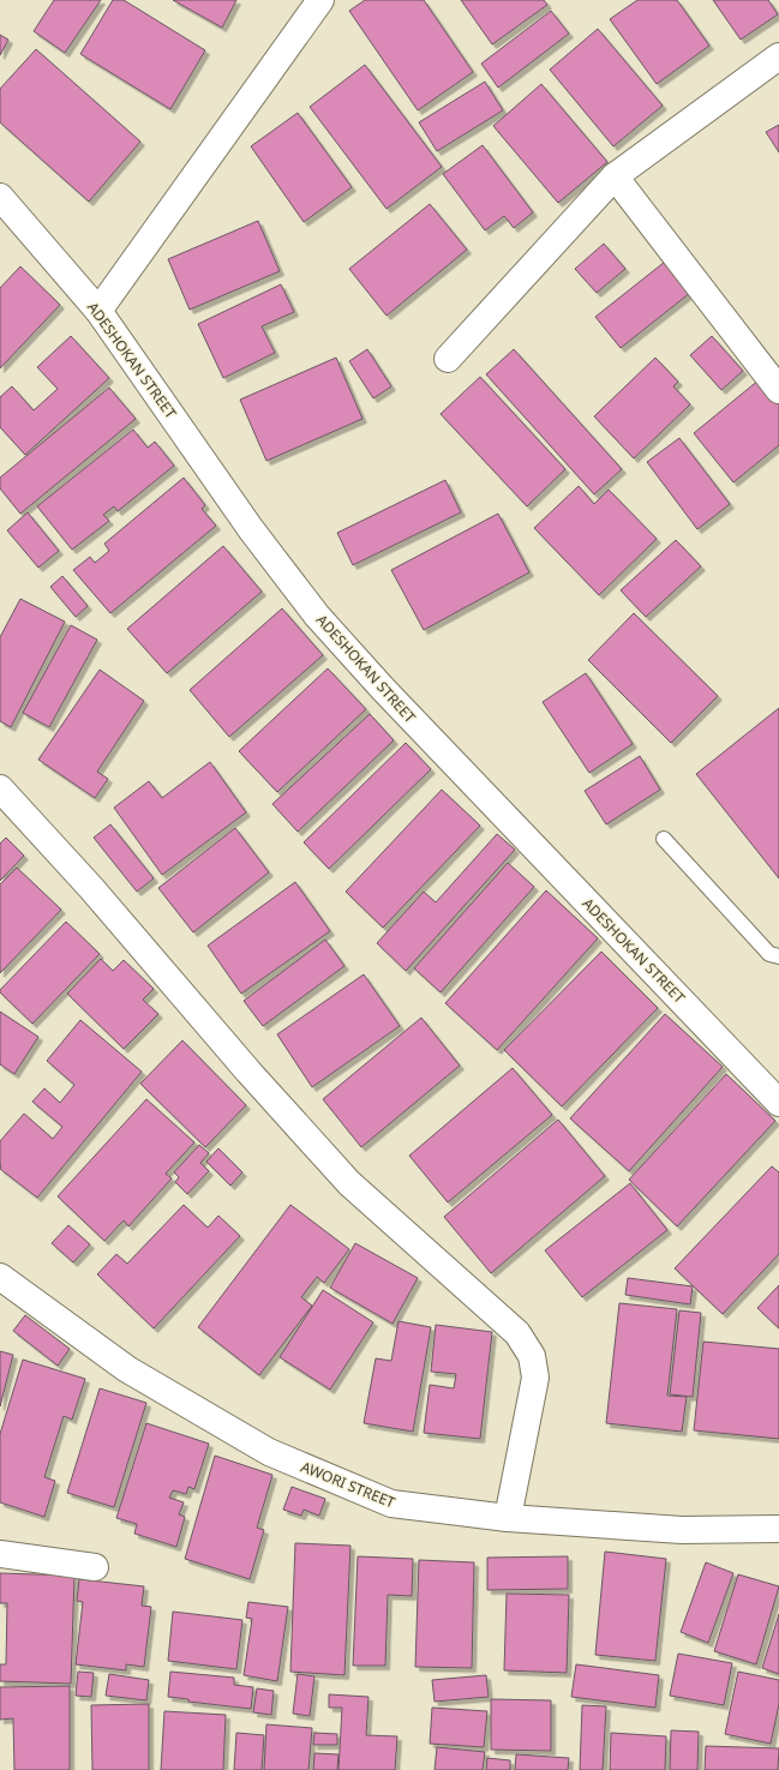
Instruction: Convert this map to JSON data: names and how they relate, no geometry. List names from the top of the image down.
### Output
{
  "streets": {
    "street": ["ADESHOKAN STREET", "AWORI STREET"]
  }
}
